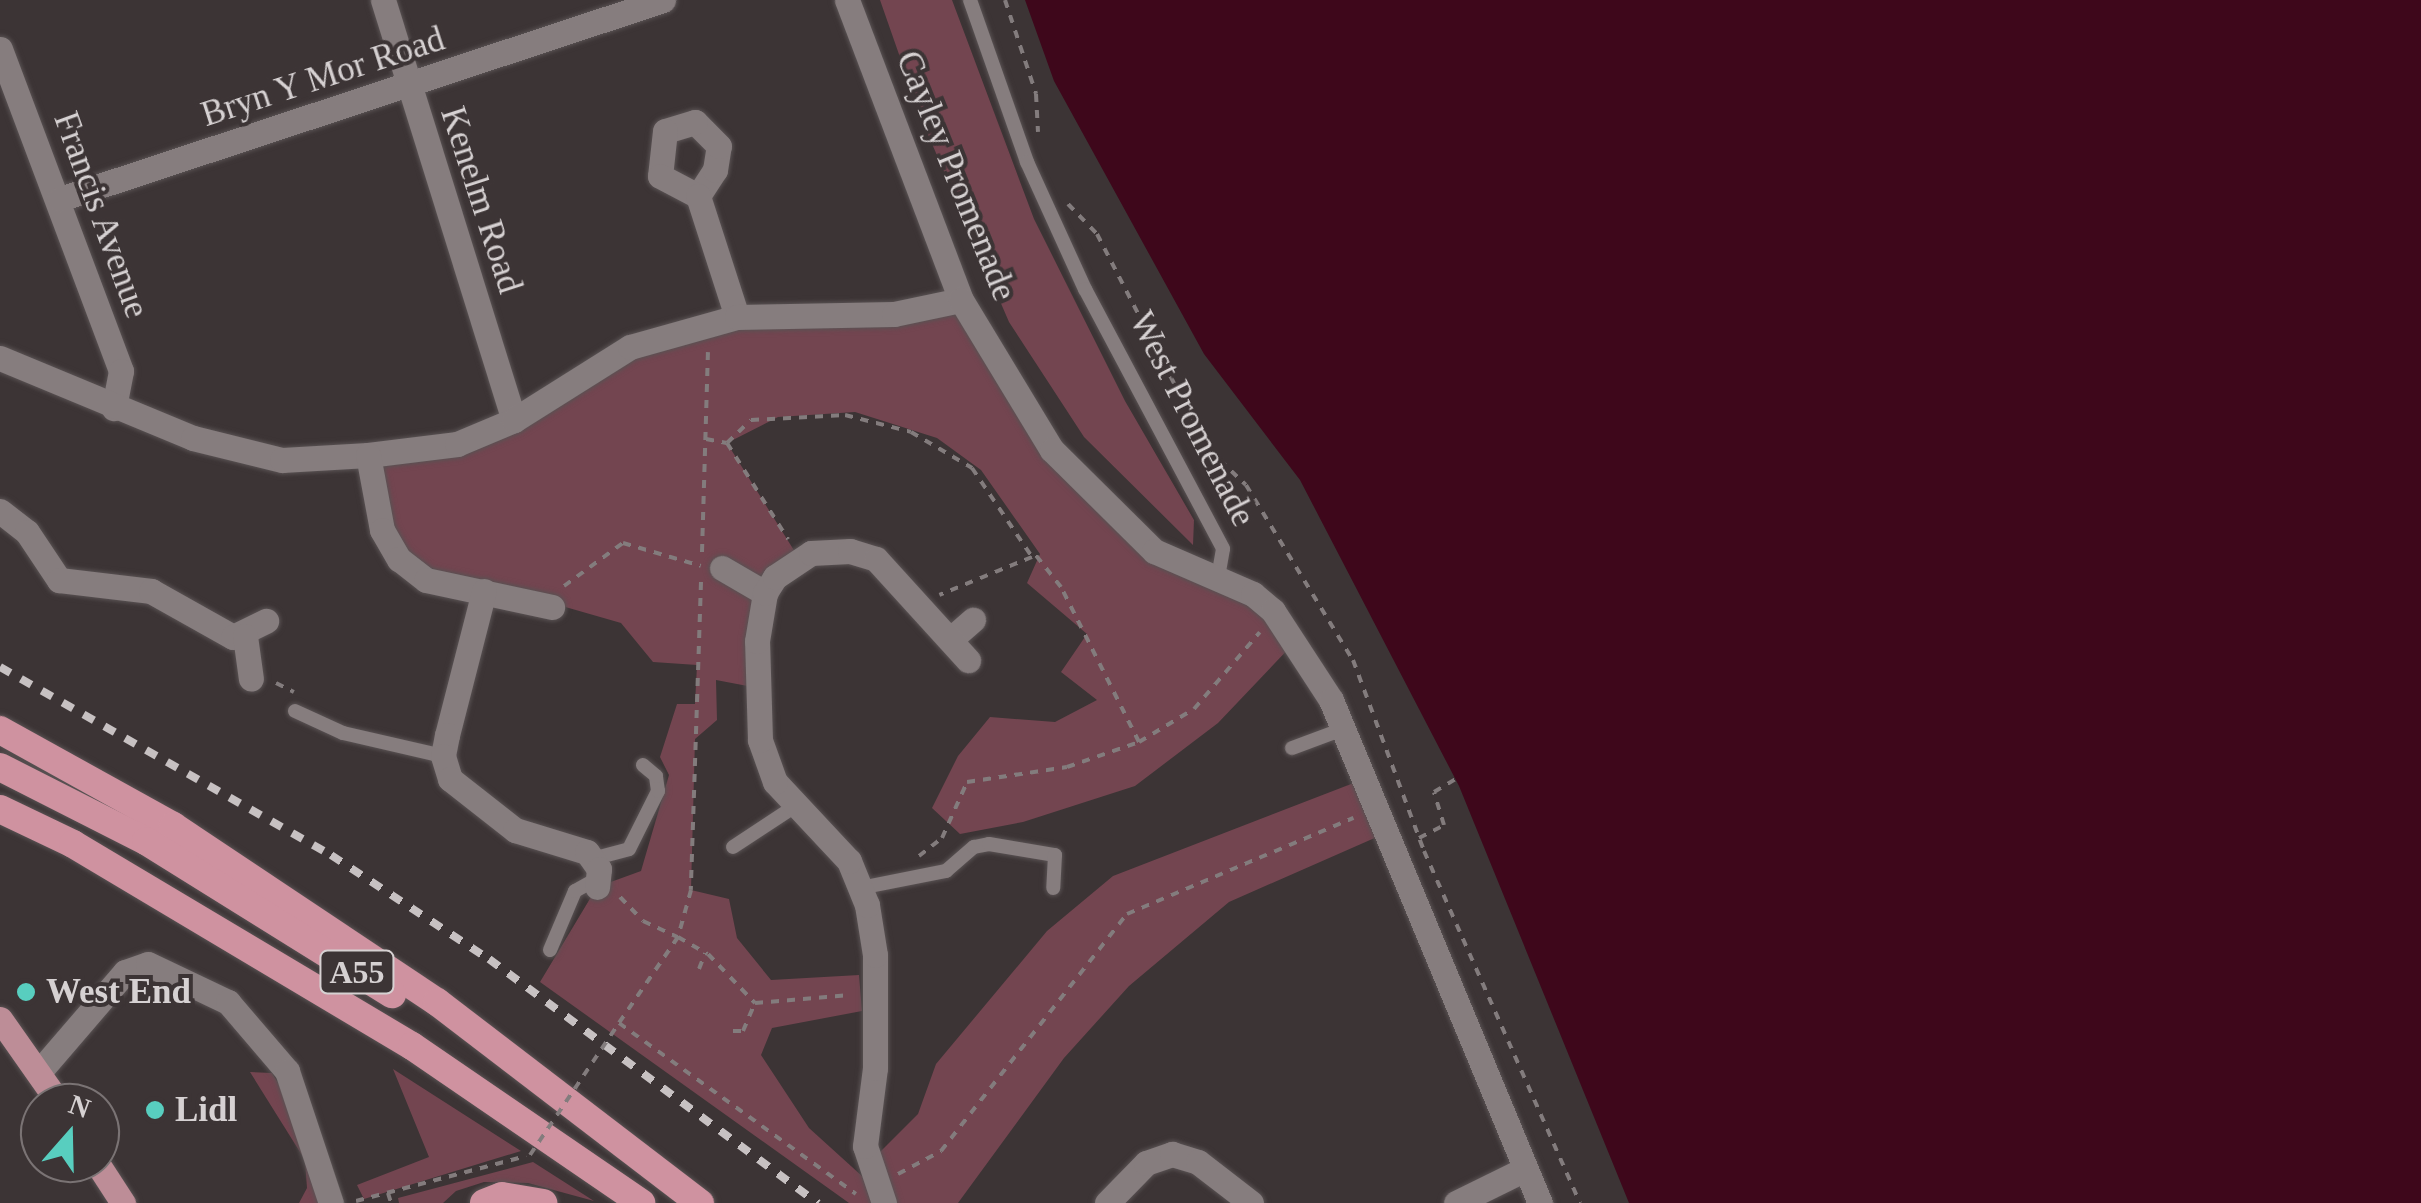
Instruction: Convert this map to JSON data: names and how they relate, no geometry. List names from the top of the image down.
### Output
{
  "streets": {
    "highway": ["A55"],
    "street": [
      "Bryn Y Mor Road",
      "Cayley Promenade",
      "Kenelm Road",
      "Francis Avenue",
      "West Promenade"
    ]
  },
  "crossings": [
    ["Bryn Y Mor Road", "Kenelm Road"],
    ["Bryn Y Mor Road", "Francis Avenue"],
    ["Cayley Promenade", "West Promenade"]
  ],
  "places": ["West End", "Lidl"],
  "north": "top"
}
